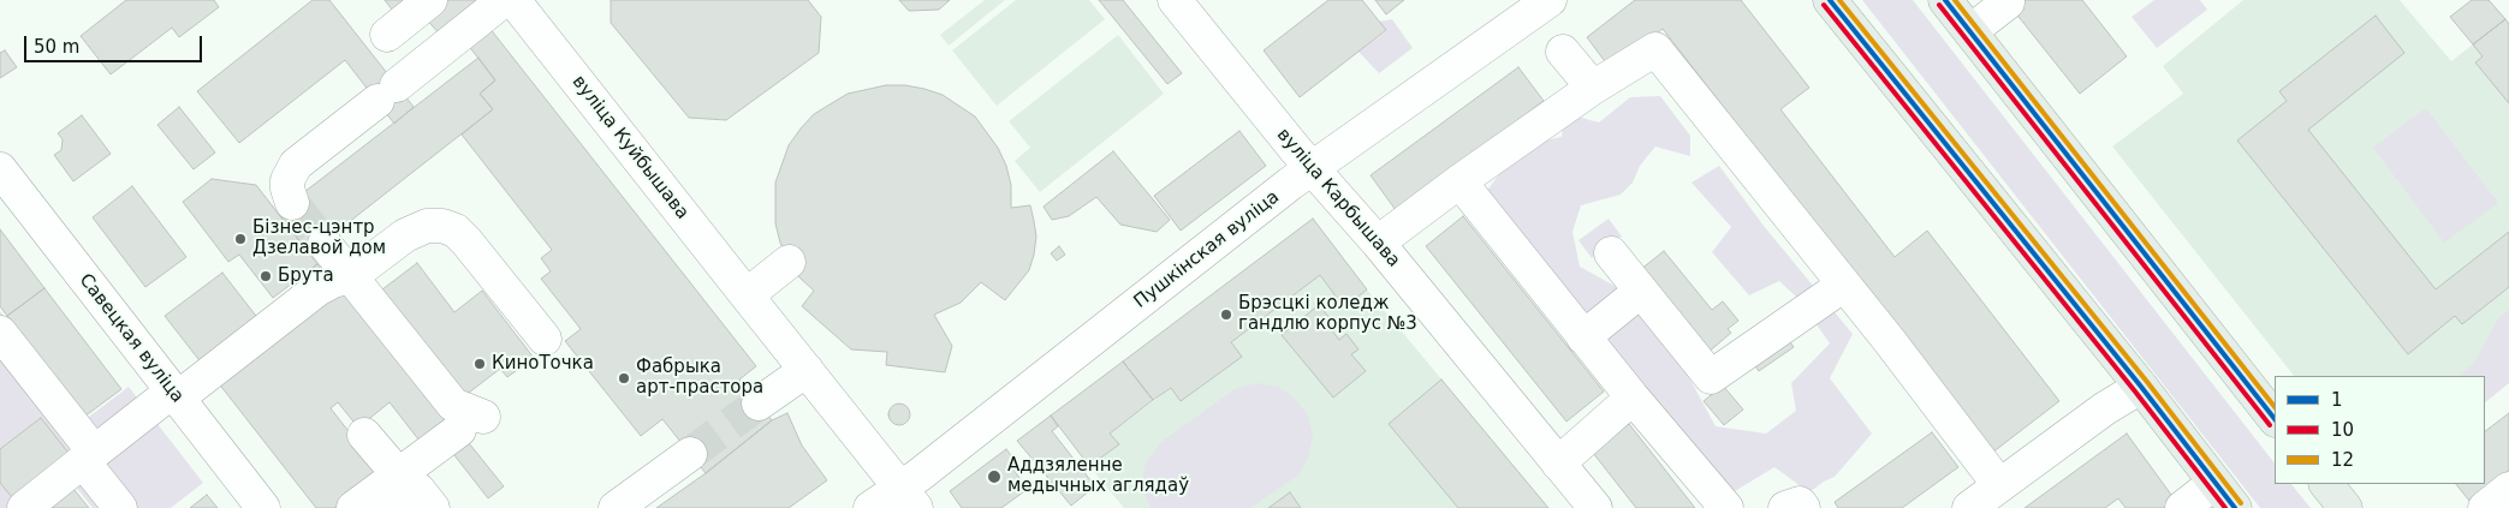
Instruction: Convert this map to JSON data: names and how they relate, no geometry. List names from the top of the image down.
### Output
{
  "streets": {
    "street": [
      "вуліца Куйбышава",
      "вуліца Карбышава",
      "Пушкінская вуліца",
      "Савецкая вуліца"
    ]
  },
  "crossings": [
    ["вуліца Куйбышава", "Пушкінская вуліца"],
    ["вуліца Карбышава", "Пушкінская вуліца"]
  ],
  "places": [
    "Бізнес-цэнтр Дзелавой дом",
    "Брута",
    "Брэсцкі коледж гандлю корпус №3",
    "КиноТочка",
    "Фабрыка арт-прастора",
    "Аддзяленне медычных аглядаў"
  ],
  "lines": ["transit line 1", "transit line 12", "transit line 10"],
  "legend": ["1", "10", "12"],
  "scale_bar": "50 m"
}
